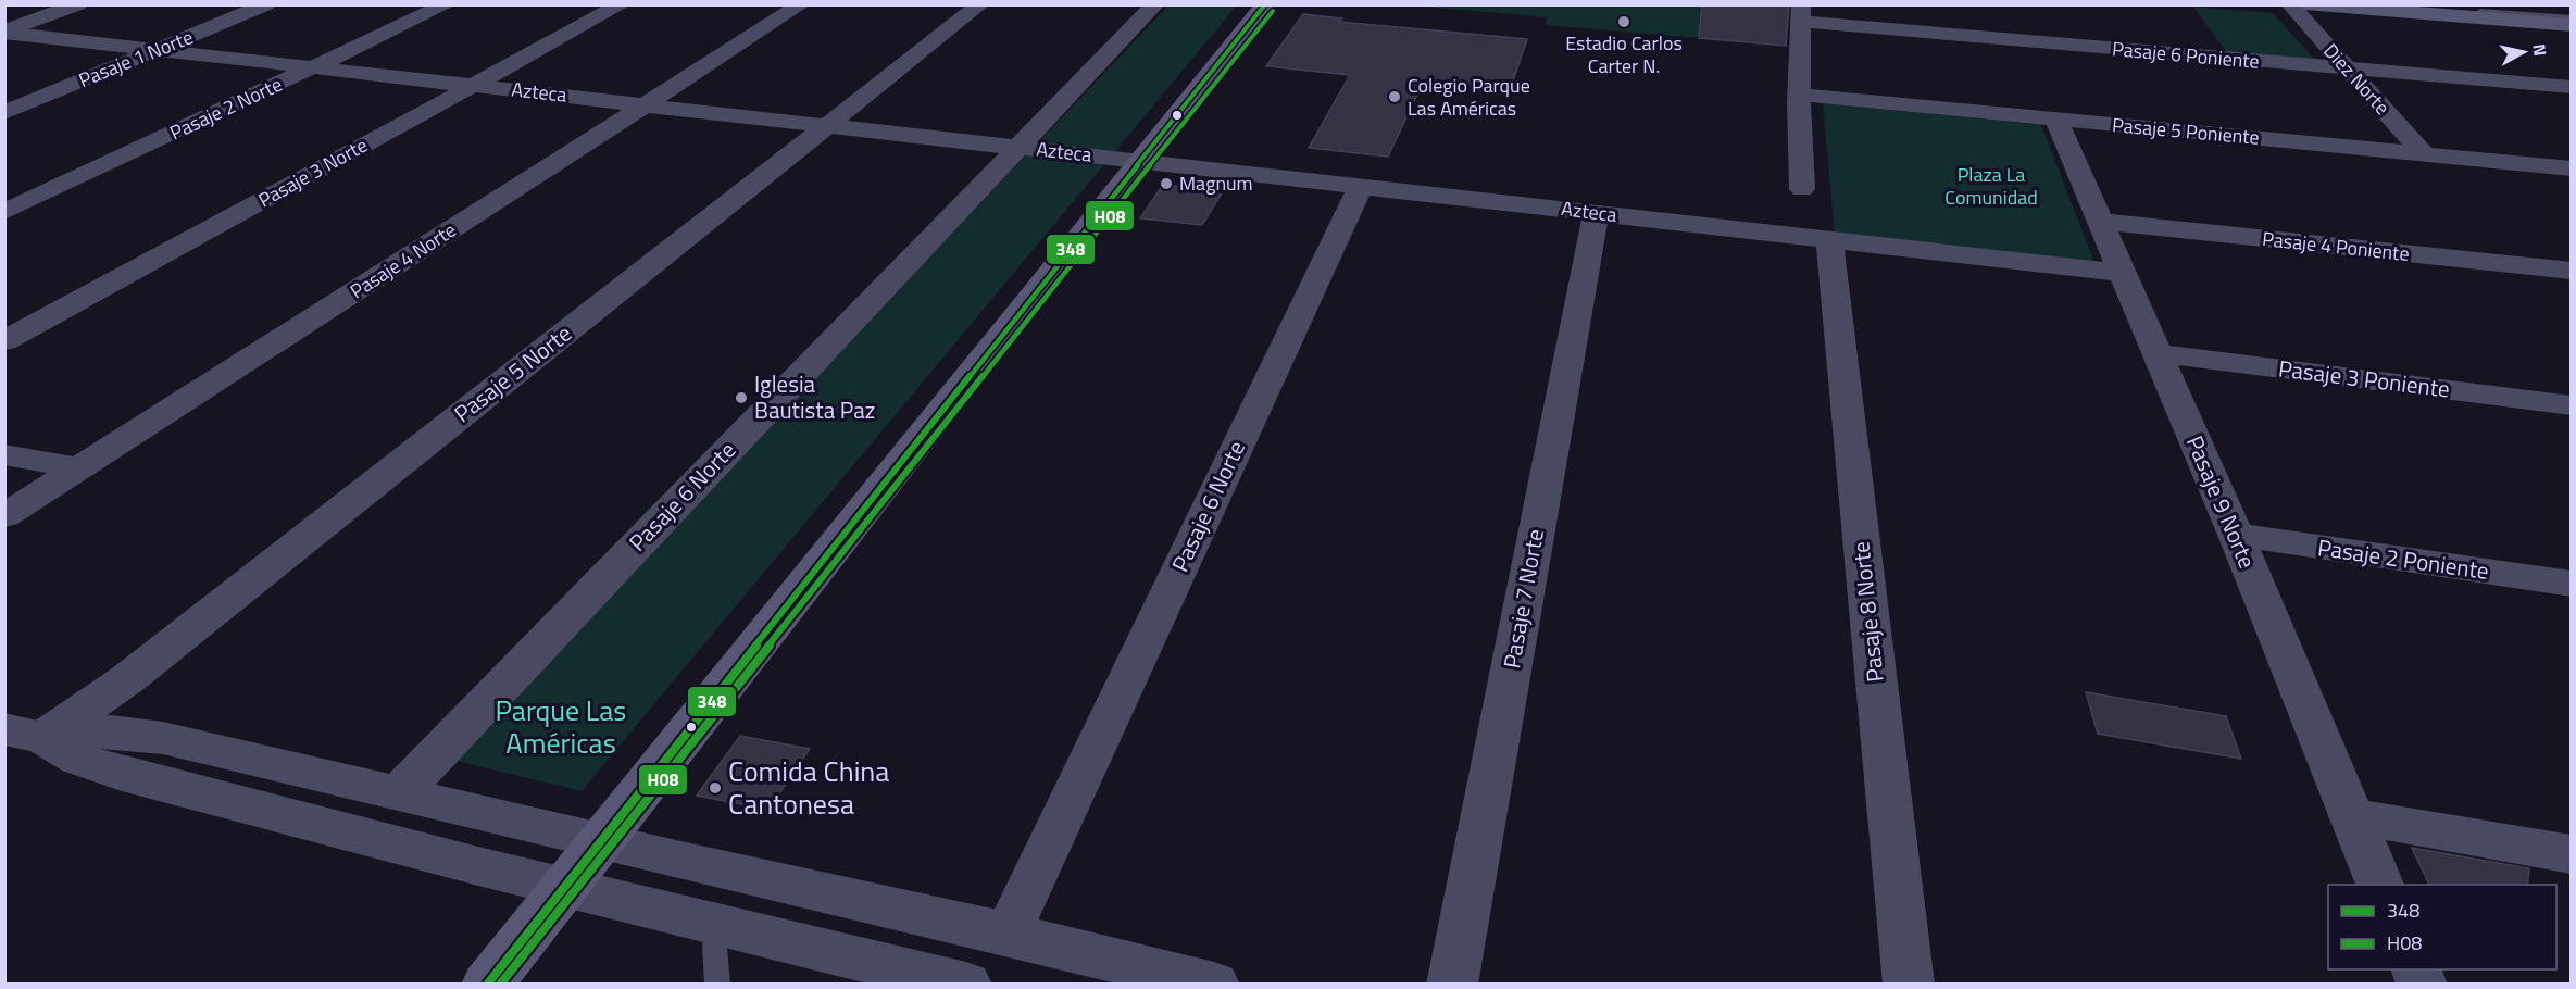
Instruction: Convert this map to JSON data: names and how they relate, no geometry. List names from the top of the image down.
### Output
{
  "streets": {
    "street": [
      "Pasaje 6 Poniente",
      "Pasaje 1 Norte",
      "Diez Norte",
      "Azteca",
      "Pasaje 2 Norte",
      "Pasaje 5 Poniente",
      "Pasaje 3 Norte",
      "Pasaje 4 Poniente",
      "Pasaje 4 Norte",
      "Pasaje 5 Norte",
      "Pasaje 3 Poniente",
      "Pasaje 6 Norte",
      "Pasaje 9 Norte",
      "Pasaje 2 Poniente",
      "Pasaje 7 Norte",
      "Pasaje 8 Norte"
    ]
  },
  "crossings": [
    ["Pasaje 6 Poniente", "Diez Norte"],
    ["Pasaje 1 Norte", "Azteca"],
    ["Diez Norte", "Pasaje 5 Poniente"],
    ["Azteca", "Pasaje 2 Norte"],
    ["Azteca", "Pasaje 3 Norte"],
    ["Azteca", "Pasaje 4 Norte"],
    ["Azteca", "Pasaje 5 Norte"],
    ["Azteca", "Pasaje 6 Norte"],
    ["Azteca", "Pasaje 9 Norte"],
    ["Azteca", "Pasaje 7 Norte"],
    ["Azteca", "Pasaje 8 Norte"],
    ["Pasaje 5 Poniente", "Pasaje 9 Norte"],
    ["Pasaje 4 Poniente", "Pasaje 9 Norte"],
    ["Pasaje 3 Poniente", "Pasaje 9 Norte"],
    ["Pasaje 9 Norte", "Pasaje 2 Poniente"]
  ],
  "parks": ["Plaza La Comunidad", "Parque Las Américas"],
  "places": [
    "Estadio Carlos Carter N.",
    "Colegio Parque Las Américas",
    "Magnum",
    "Iglesia Bautista Paz",
    "Comida China Cantonesa"
  ],
  "lines": ["transit line 348", "transit line H08"],
  "legend": ["348", "H08"],
  "north": "right"
}
